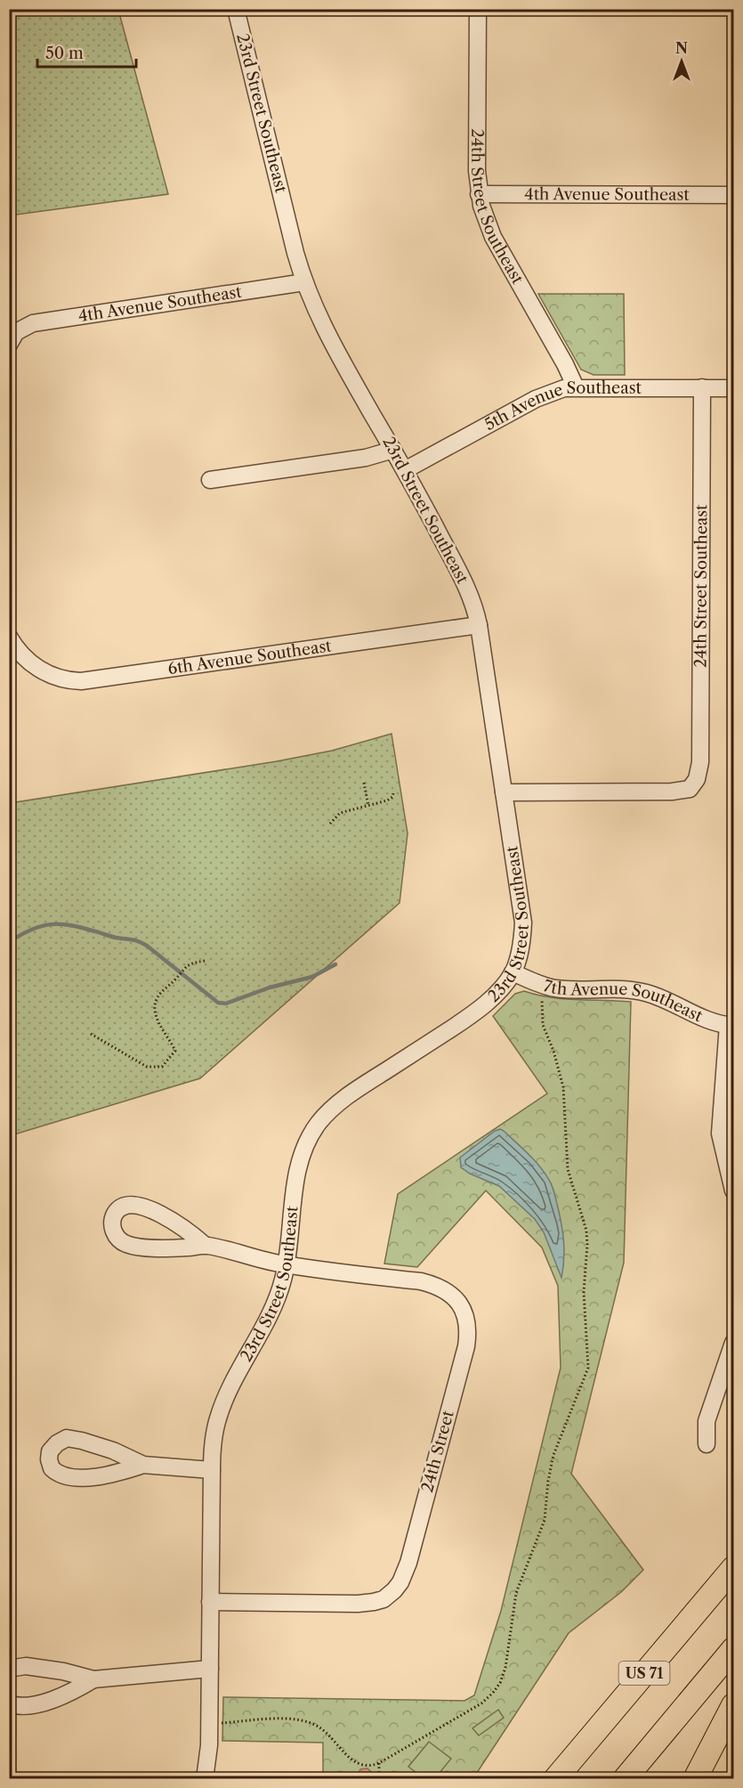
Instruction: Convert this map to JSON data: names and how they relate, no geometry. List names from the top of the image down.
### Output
{
  "streets": {
    "highway": ["US 71"],
    "street": [
      "23rd Street Southeast",
      "4th Avenue Southeast",
      "24th Street Southeast",
      "5th Avenue Southeast",
      "6th Avenue Southeast",
      "7th Avenue Southeast",
      "24th Street"
    ]
  },
  "crossings": [
    ["23rd Street Southeast", "4th Avenue Southeast"],
    ["23rd Street Southeast", "24th Street Southeast"],
    ["23rd Street Southeast", "5th Avenue Southeast"],
    ["23rd Street Southeast", "6th Avenue Southeast"],
    ["23rd Street Southeast", "7th Avenue Southeast"],
    ["23rd Street Southeast", "24th Street"],
    ["4th Avenue Southeast", "24th Street Southeast"],
    ["24th Street Southeast", "5th Avenue Southeast"]
  ],
  "scale_bar": "50 m",
  "north": "top"
}
